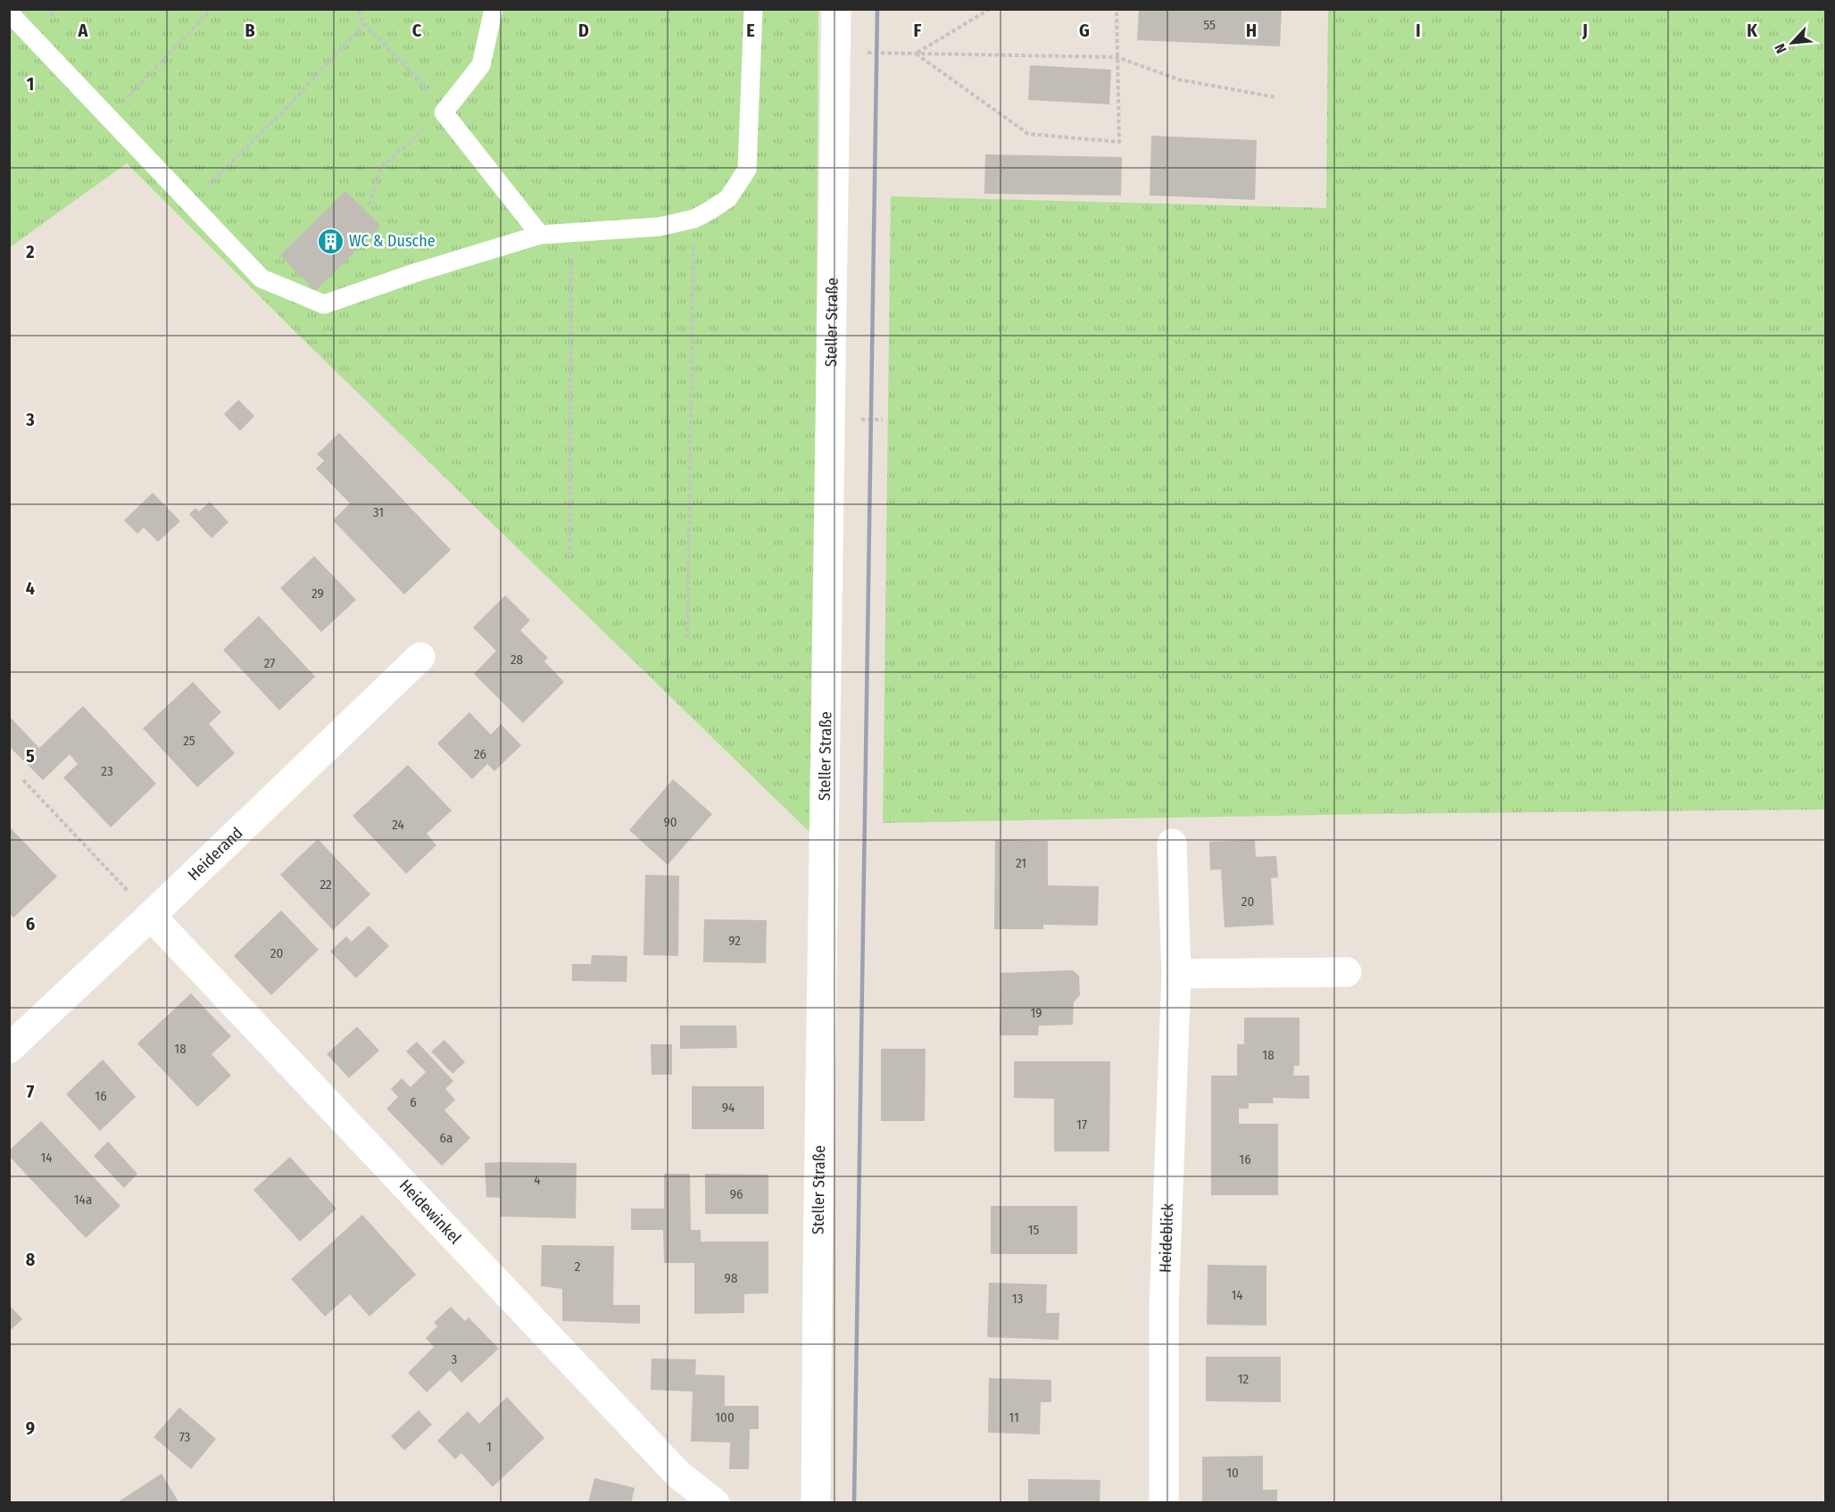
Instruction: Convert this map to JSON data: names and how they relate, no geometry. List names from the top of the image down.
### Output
{
  "streets": {
    "street": [
      "Steller Straße",
      "Heiderand",
      "Heidewinkel",
      "Heideblick"
    ]
  },
  "crossings": [
    ["Heiderand", "Heidewinkel"]
  ],
  "places": {
    "building": ["WC & Dusche"]
  },
  "house_numbers": [
    "55",
    "31",
    "29",
    "28",
    "27",
    "25",
    "26",
    "23",
    "90",
    "24",
    "21",
    "22",
    "20",
    "92",
    "20",
    "19",
    "18",
    "18",
    "16",
    "6",
    "94",
    "17",
    "6a",
    "14",
    "16",
    "4",
    "96",
    "14a",
    "15",
    "2",
    "98",
    "14",
    "13",
    "3",
    "12",
    "100",
    "11",
    "73",
    "1",
    "10"
  ],
  "north": "bottom left",
  "grid": {
    "columns": [
      "A",
      "B",
      "C",
      "D",
      "E",
      "F",
      "G",
      "H",
      "I",
      "J",
      "K"
    ],
    "rows": [
      "1",
      "2",
      "3",
      "4",
      "5",
      "6",
      "7",
      "8",
      "9"
    ]
  }
}
